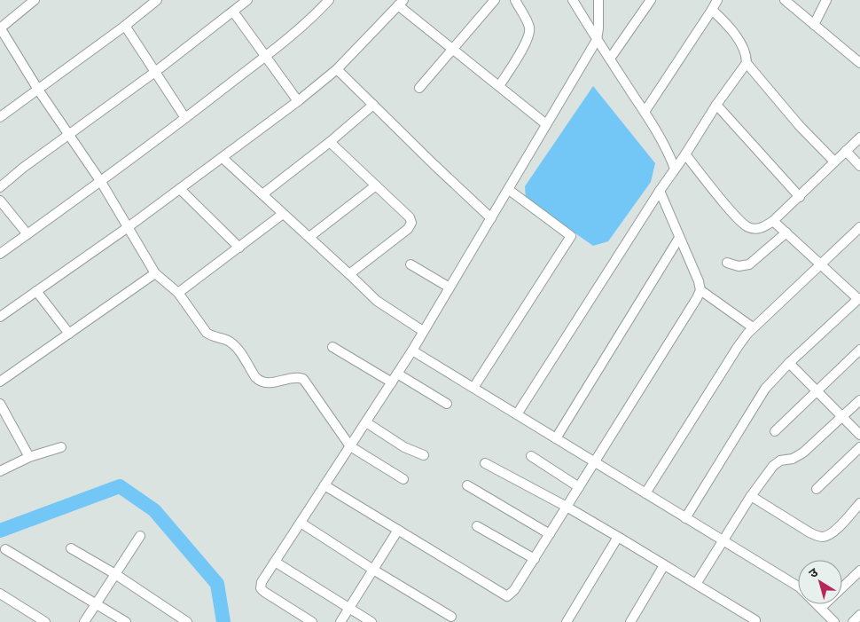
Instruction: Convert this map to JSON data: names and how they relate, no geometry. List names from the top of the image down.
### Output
{
  "north": "top left"
}
